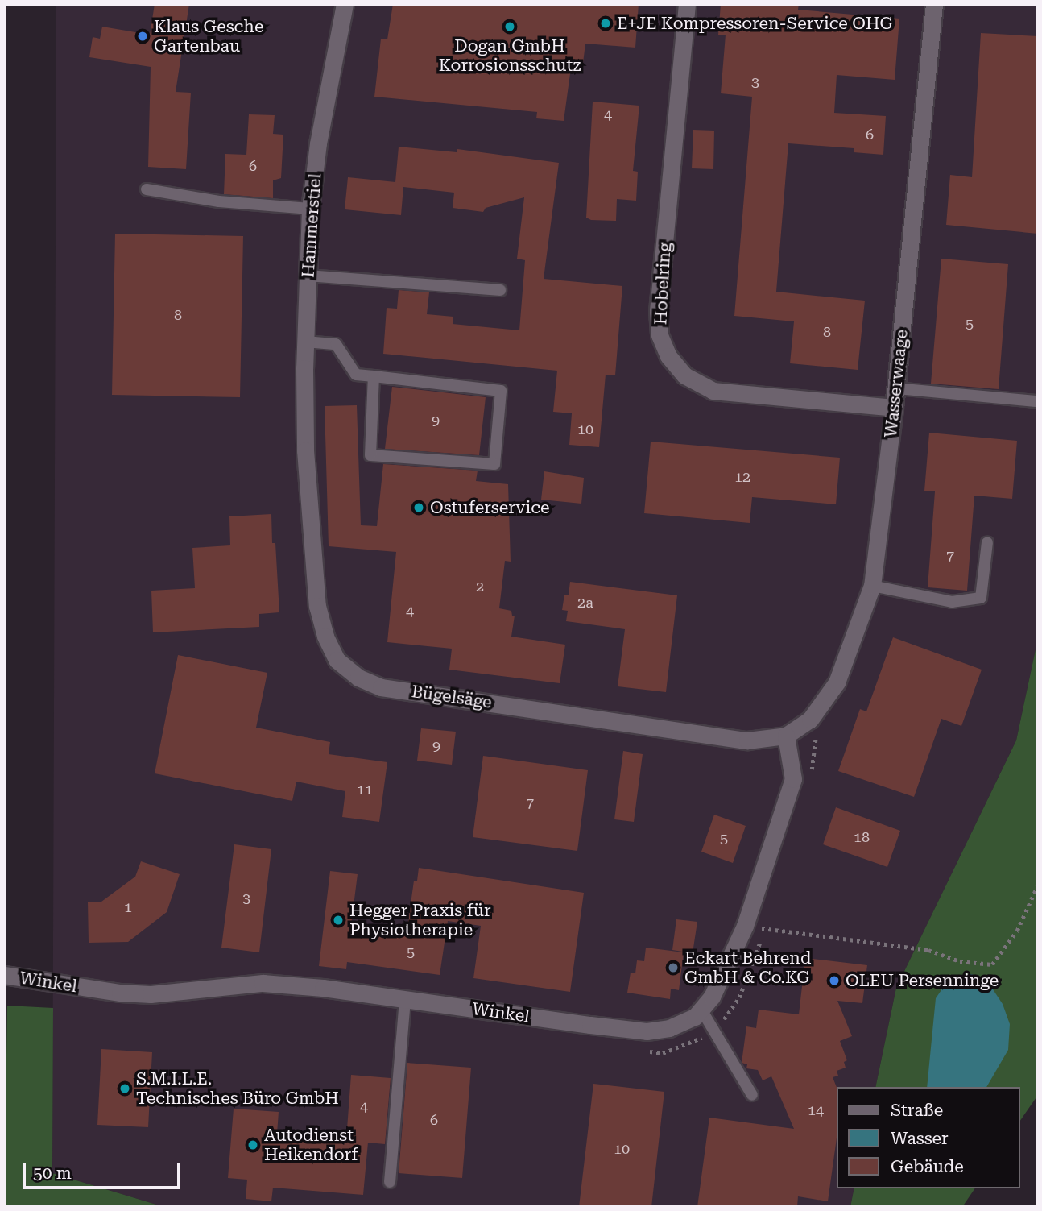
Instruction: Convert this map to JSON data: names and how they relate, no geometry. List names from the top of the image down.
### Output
{
  "streets": {
    "street": [
      "Hammerstiel",
      "Hobelring",
      "Wasserwaage",
      "Bügelsäge",
      "Winkel"
    ]
  },
  "crossings": [
    ["Hammerstiel", "Bügelsäge"],
    ["Hobelring", "Wasserwaage"],
    ["Wasserwaage", "Bügelsäge"],
    ["Wasserwaage", "Winkel"],
    ["Bügelsäge", "Winkel"]
  ],
  "places": [
    "E+JE Kompressoren-Service OHG",
    "Dogan GmbH Korrosionsschutz",
    "Klaus Gesche Gartenbau",
    "Ostuferservice",
    "Hegger Praxis für Physiotherapie",
    "Eckart Behrend GmbH & Co.KG",
    "OLEU Persenninge",
    "S.M.I.L.E. Technisches Büro GmbH",
    "Autodienst Heikendorf"
  ],
  "house_numbers": [
    "3",
    "4",
    "6",
    "6",
    "8",
    "5",
    "8",
    "9",
    "10",
    "12",
    "7",
    "2",
    "2a",
    "4",
    "9",
    "11",
    "7",
    "18",
    "5",
    "3",
    "1",
    "5",
    "4",
    "14",
    "6",
    "10"
  ],
  "legend": ["Straße", "Wasser", "Gebäude"],
  "scale_bar": "50 m"
}
